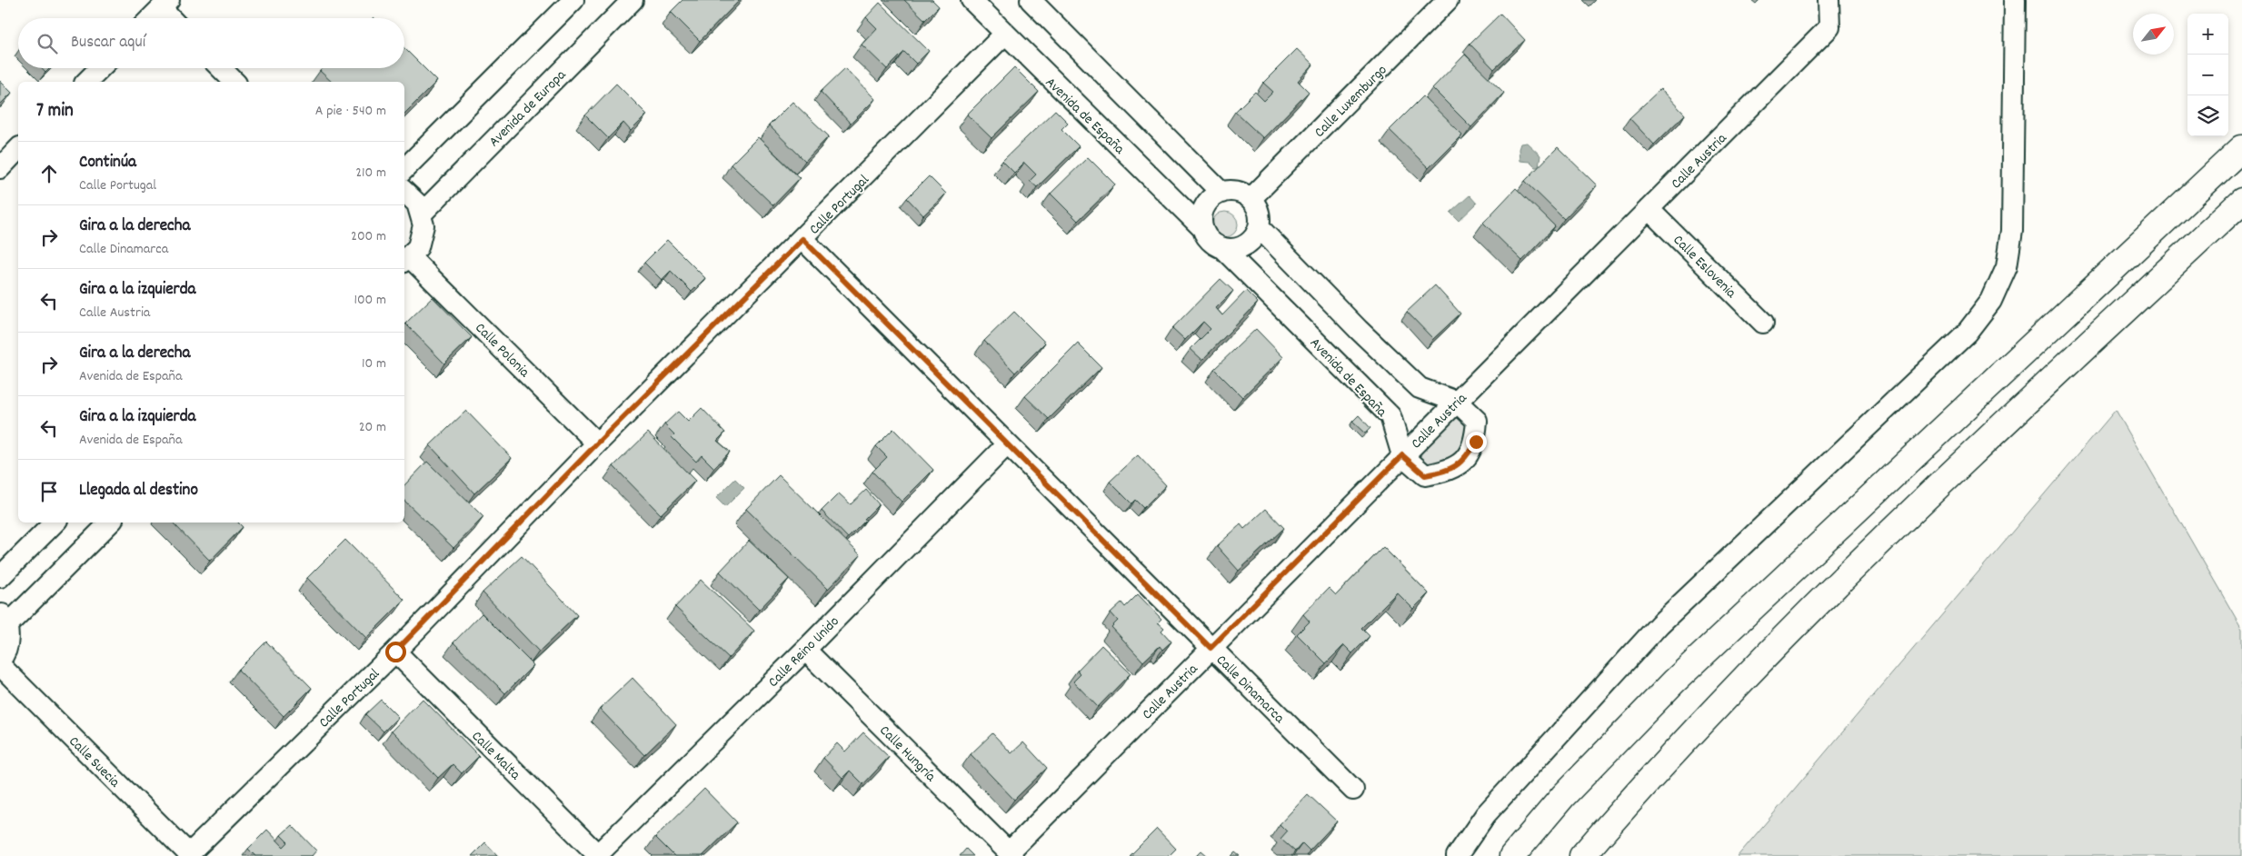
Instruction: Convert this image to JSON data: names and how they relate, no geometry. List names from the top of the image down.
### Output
{
  "streets": {
    "street": [
      "Calle Luxemburgo",
      "Avenida de Europa",
      "Avenida de España",
      "Calle Austria",
      "Calle Portugal",
      "Calle Eslovenia",
      "Calle Polonia",
      "Calle Reino Unido",
      "Calle Dinamarca",
      "Calle Hungría",
      "Calle Malta",
      "Calle Suecia"
    ]
  },
  "crossings": [
    ["Calle Luxemburgo", "Avenida de España"],
    ["Avenida de España", "Calle Austria"],
    ["Avenida de España", "Calle Portugal"],
    ["Calle Austria", "Calle Eslovenia"],
    ["Calle Austria", "Calle Dinamarca"],
    ["Calle Austria", "Calle Hungría"],
    ["Calle Portugal", "Calle Polonia"],
    ["Calle Portugal", "Calle Dinamarca"],
    ["Calle Portugal", "Calle Malta"],
    ["Calle Portugal", "Calle Suecia"],
    ["Calle Reino Unido", "Calle Dinamarca"],
    ["Calle Reino Unido", "Calle Hungría"],
    ["Calle Reino Unido", "Calle Malta"]
  ],
  "north": "top right",
  "page": {
    "map_buttons": ["+", "−"],
    "search": "Buscar aquí",
    "heading": ["7 min", "A pie · 540 m"],
    "list": [
      ["Continúa", "Calle Portugal", "210 m"],
      ["Gira a la derecha", "Calle Dinamarca", "200 m"],
      ["Gira a la izquierda", "Calle Austria", "100 m"],
      ["Gira a la derecha", "Avenida de España", "10 m"],
      ["Gira a la izquierda", "Avenida de España", "20 m"],
      "Llegada al destino"
    ]
  }
}
